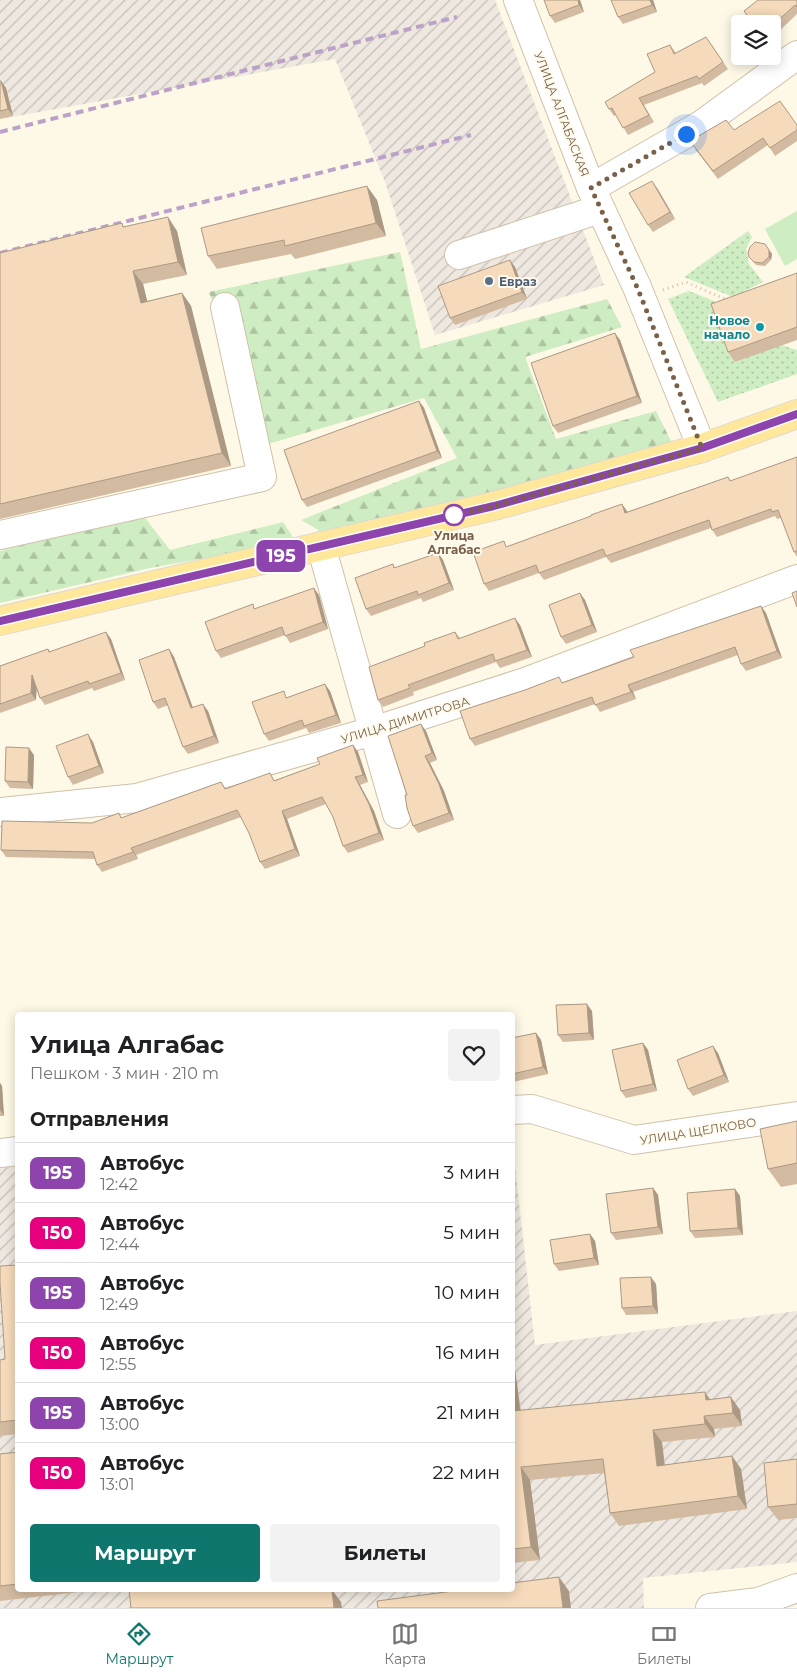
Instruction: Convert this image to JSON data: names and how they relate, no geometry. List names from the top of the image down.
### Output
{
  "streets": {
    "street": ["УЛИЦА АЛГАБАСКАЯ", "УЛИЦА ДИМИТРОВА", "УЛИЦА ЩЕЛКОВО"]
  },
  "places": ["Евраз", "Новое начало", "Улица Алгабас"],
  "lines": ["bus line 195"],
  "page": {
    "on_map": "195",
    "heading": [
      ["Улица Алгабас", "Пешком · 3 мин · 210 m"],
      "Отправления"
    ],
    "list": [
      {
        "mark": "195",
        "name": "Автобус",
        "note": "12:42",
        "value": "3 мин"
      },
      {
        "mark": "150",
        "name": "Автобус",
        "note": "12:44",
        "value": "5 мин"
      },
      {
        "mark": "195",
        "name": "Автобус",
        "note": "12:49",
        "value": "10 мин"
      },
      {
        "mark": "150",
        "name": "Автобус",
        "note": "12:55",
        "value": "16 мин"
      },
      {
        "mark": "195",
        "name": "Автобус",
        "note": "13:00",
        "value": "21 мин"
      },
      {
        "mark": "150",
        "name": "Автобус",
        "note": "13:01",
        "value": "22 мин"
      }
    ],
    "buttons": ["Маршрут", "Билеты"],
    "tabs": ["Маршрут", "Карта", "Билеты"]
  }
}
